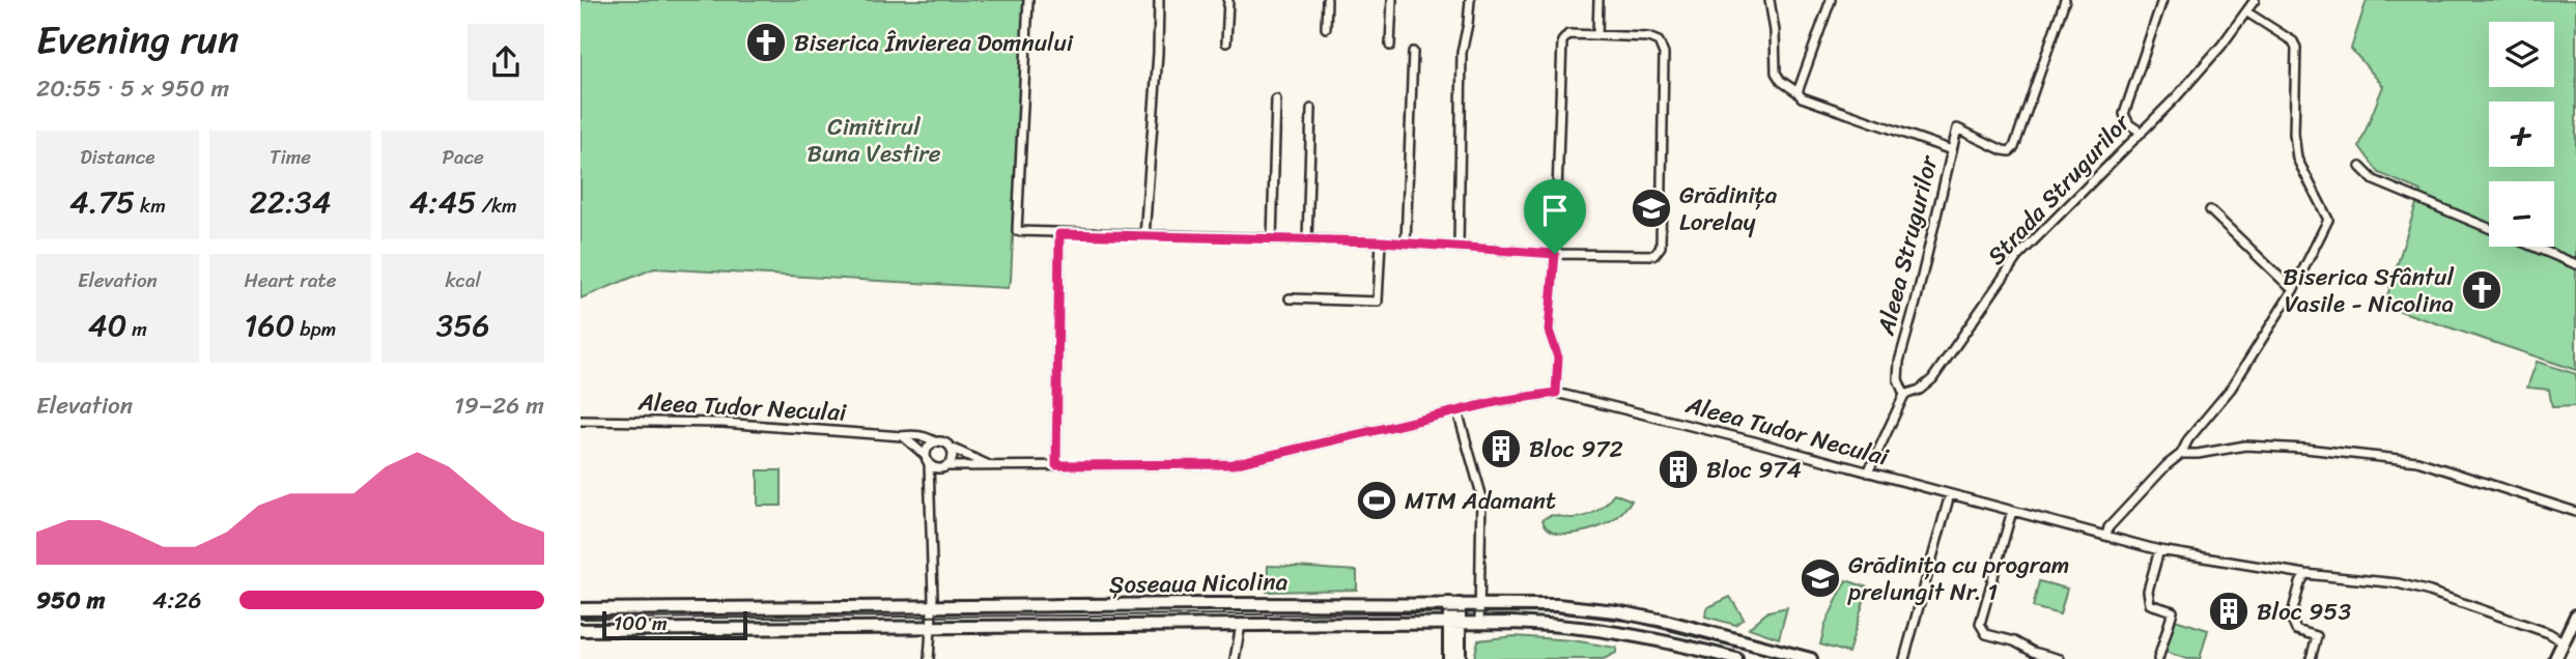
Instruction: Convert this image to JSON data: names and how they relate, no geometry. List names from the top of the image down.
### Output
{
  "streets": {
    "main road": ["Șoseaua Nicolina"],
    "street": ["Strada Strugurilor", "Aleea Strugurilor", "Aleea Tudor Neculai"]
  },
  "crossings": [
    ["Strada Strugurilor", "Aleea Strugurilor"]
  ],
  "parks": ["Cimitirul Buna Vestire"],
  "places": {
    "church": ["Biserica Învierea Domnului", "Biserica Sfântul Vasile - Nicolina"],
    "school or university": ["Grădinița Lorelay", "Grădinița cu program prelungit Nr. 1"],
    "building": ["Bloc 972", "Bloc 974", "Bloc 953"],
    "sports": ["MTM Adamant"]
  },
  "scale_bar": "100 m",
  "page": {
    "heading": ["Evening run", "20:55 · 5 × 950 m"],
    "map_buttons": ["+", "−"],
    "stats": [
      ["Distance", "4.75 km"],
      ["Time", "22:34"],
      ["Pace", "4:45 /km"],
      ["Elevation", "40 m"],
      ["Heart rate", "160 bpm"],
      ["kcal", "356"]
    ],
    "chart": ["Elevation", "19–26 m"],
    "list": [
      {
        "name": "950 m",
        "note": "4:26"
      }
    ],
    "scale": "100 m"
  }
}
